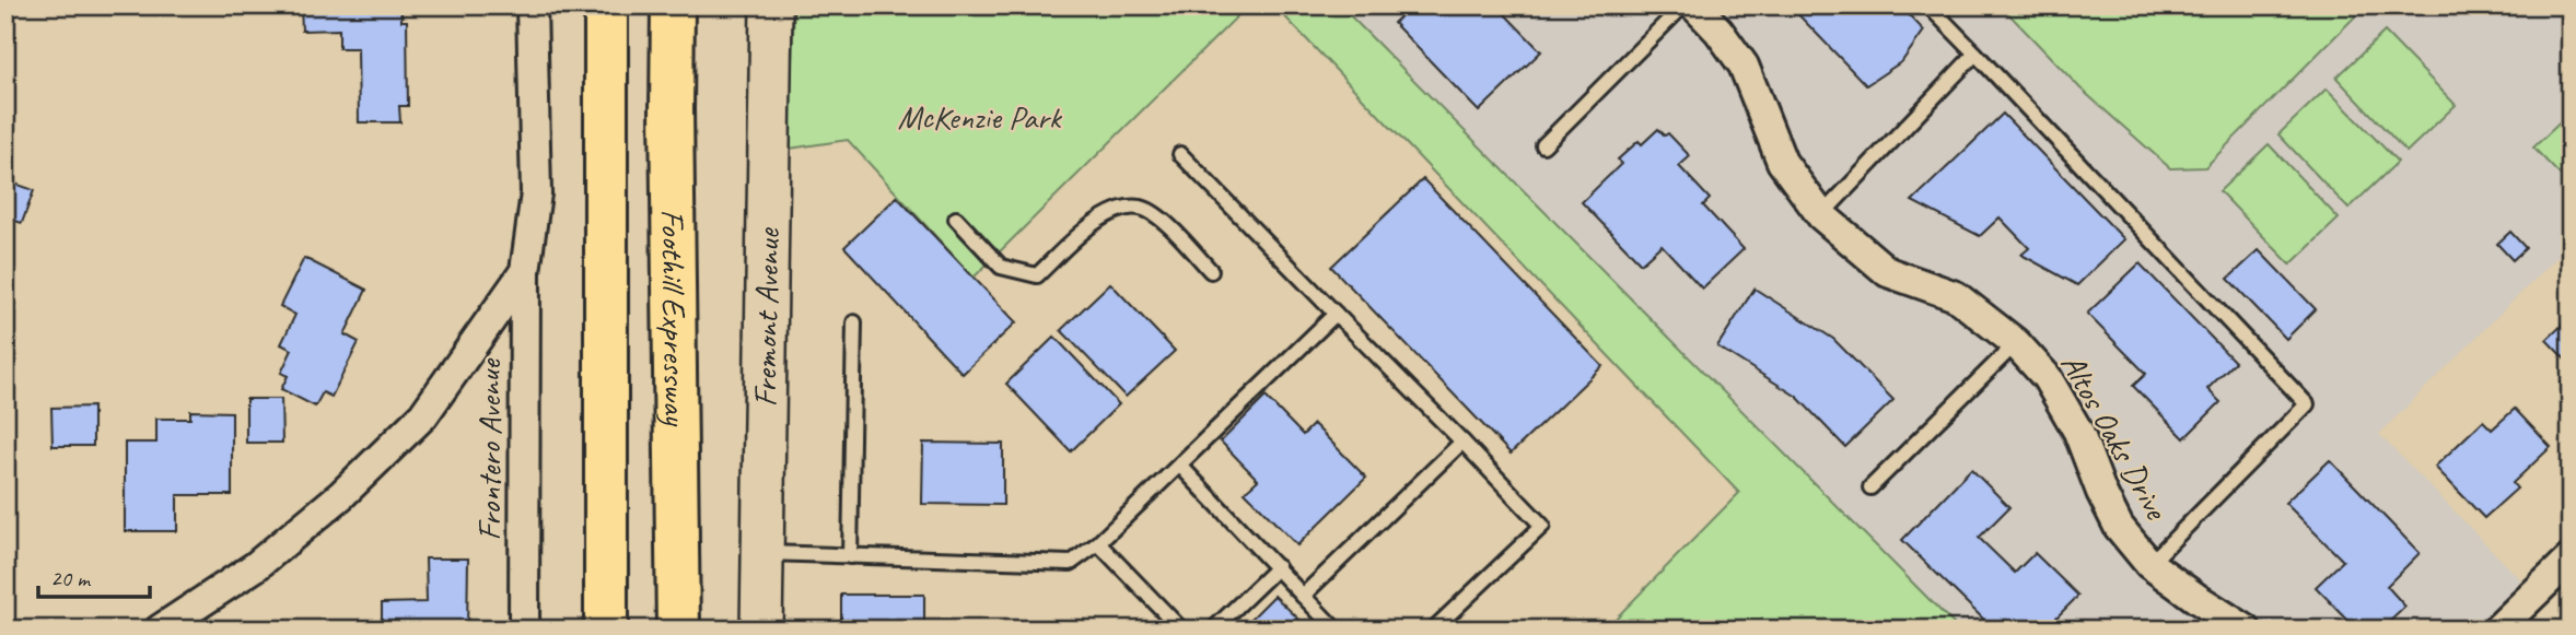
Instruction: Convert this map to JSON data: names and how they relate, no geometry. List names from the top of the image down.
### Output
{
  "streets": {
    "highway": ["Foothill Expressway"],
    "street": ["Fremont Avenue", "Altos Oaks Drive", "Frontero Avenue"]
  },
  "parks": ["McKenzie Park"],
  "scale_bar": "20 m"
}
